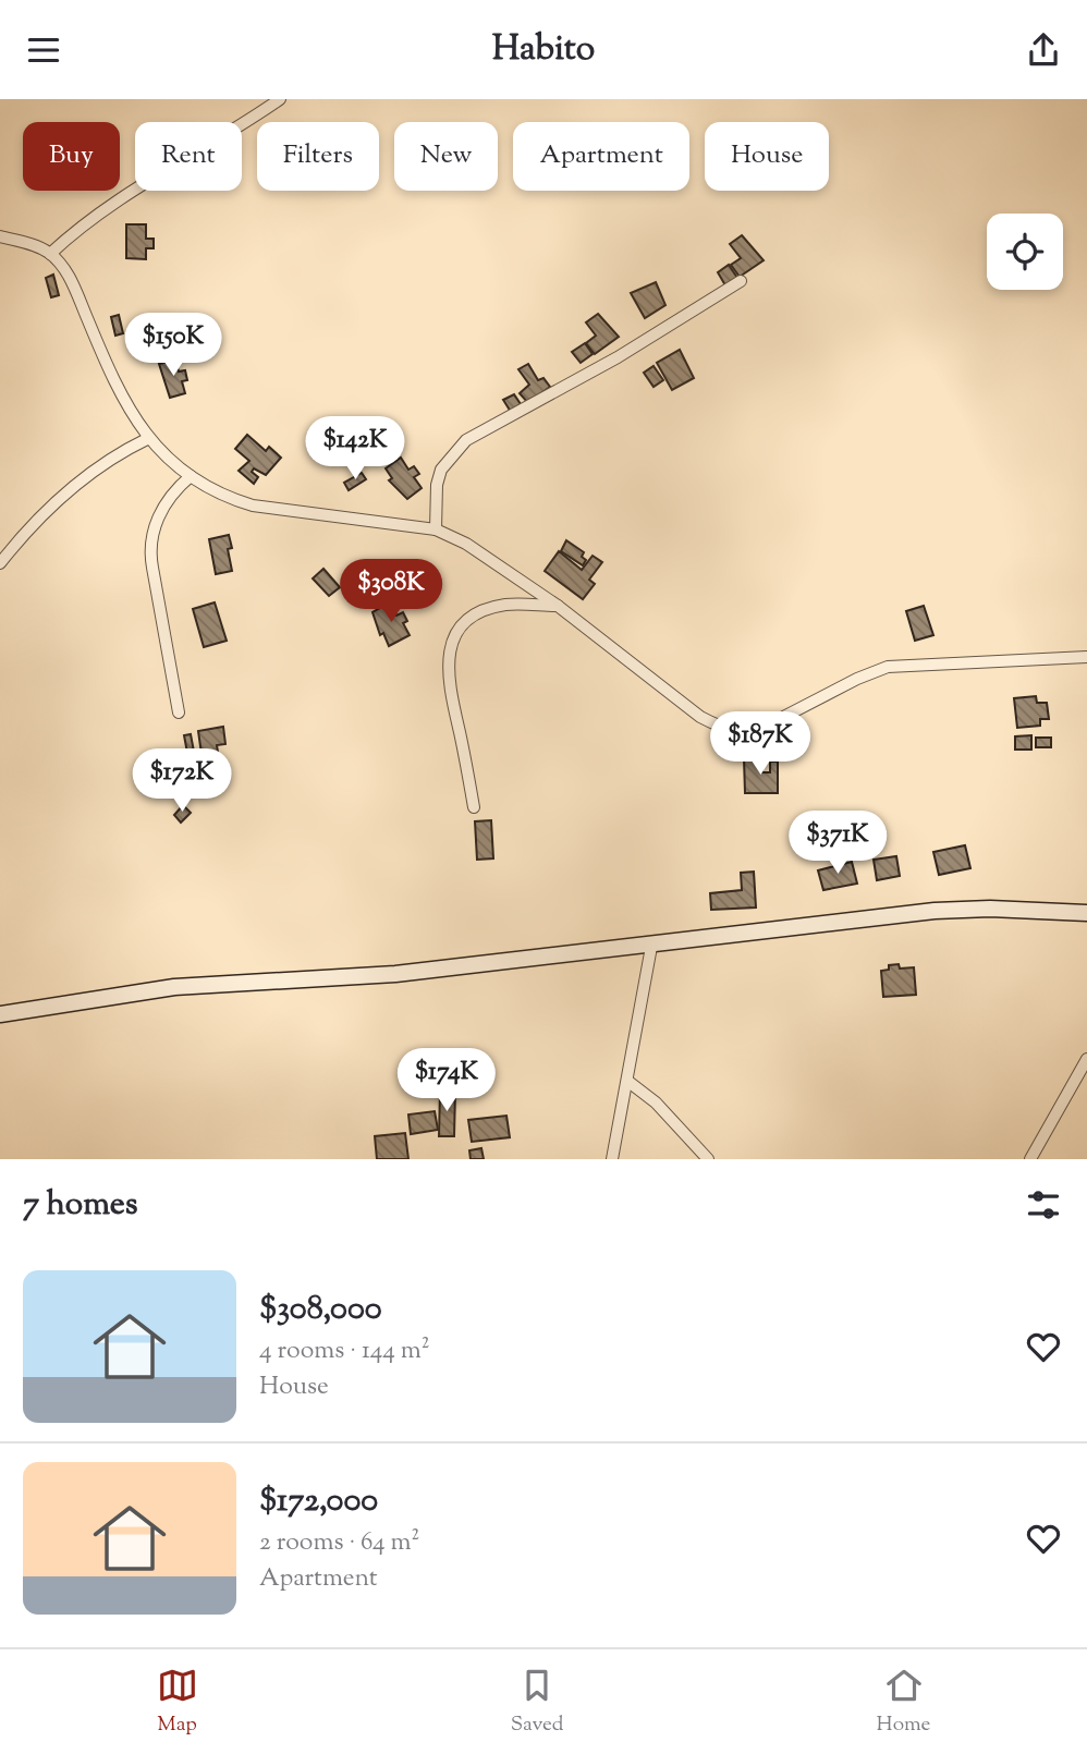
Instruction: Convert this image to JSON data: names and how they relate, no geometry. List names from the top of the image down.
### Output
{
  "page": {
    "header": "Habito",
    "chip": [
      "Buy",
      "Rent",
      "Filters",
      "New",
      "Apartment",
      "House"
    ],
    "price": [
      "$150K",
      "$142K",
      "$308K",
      "$187K",
      "$172K",
      "$371K",
      "$174K"
    ],
    "heading": "7 homes",
    "list": [
      {
        "name": "$308,000",
        "note": "4 rooms · 144 m² · House"
      },
      {
        "name": "$172,000",
        "note": "2 rooms · 64 m² · Apartment"
      }
    ],
    "tabs": ["Map", "Saved", "Home"]
  }
}
